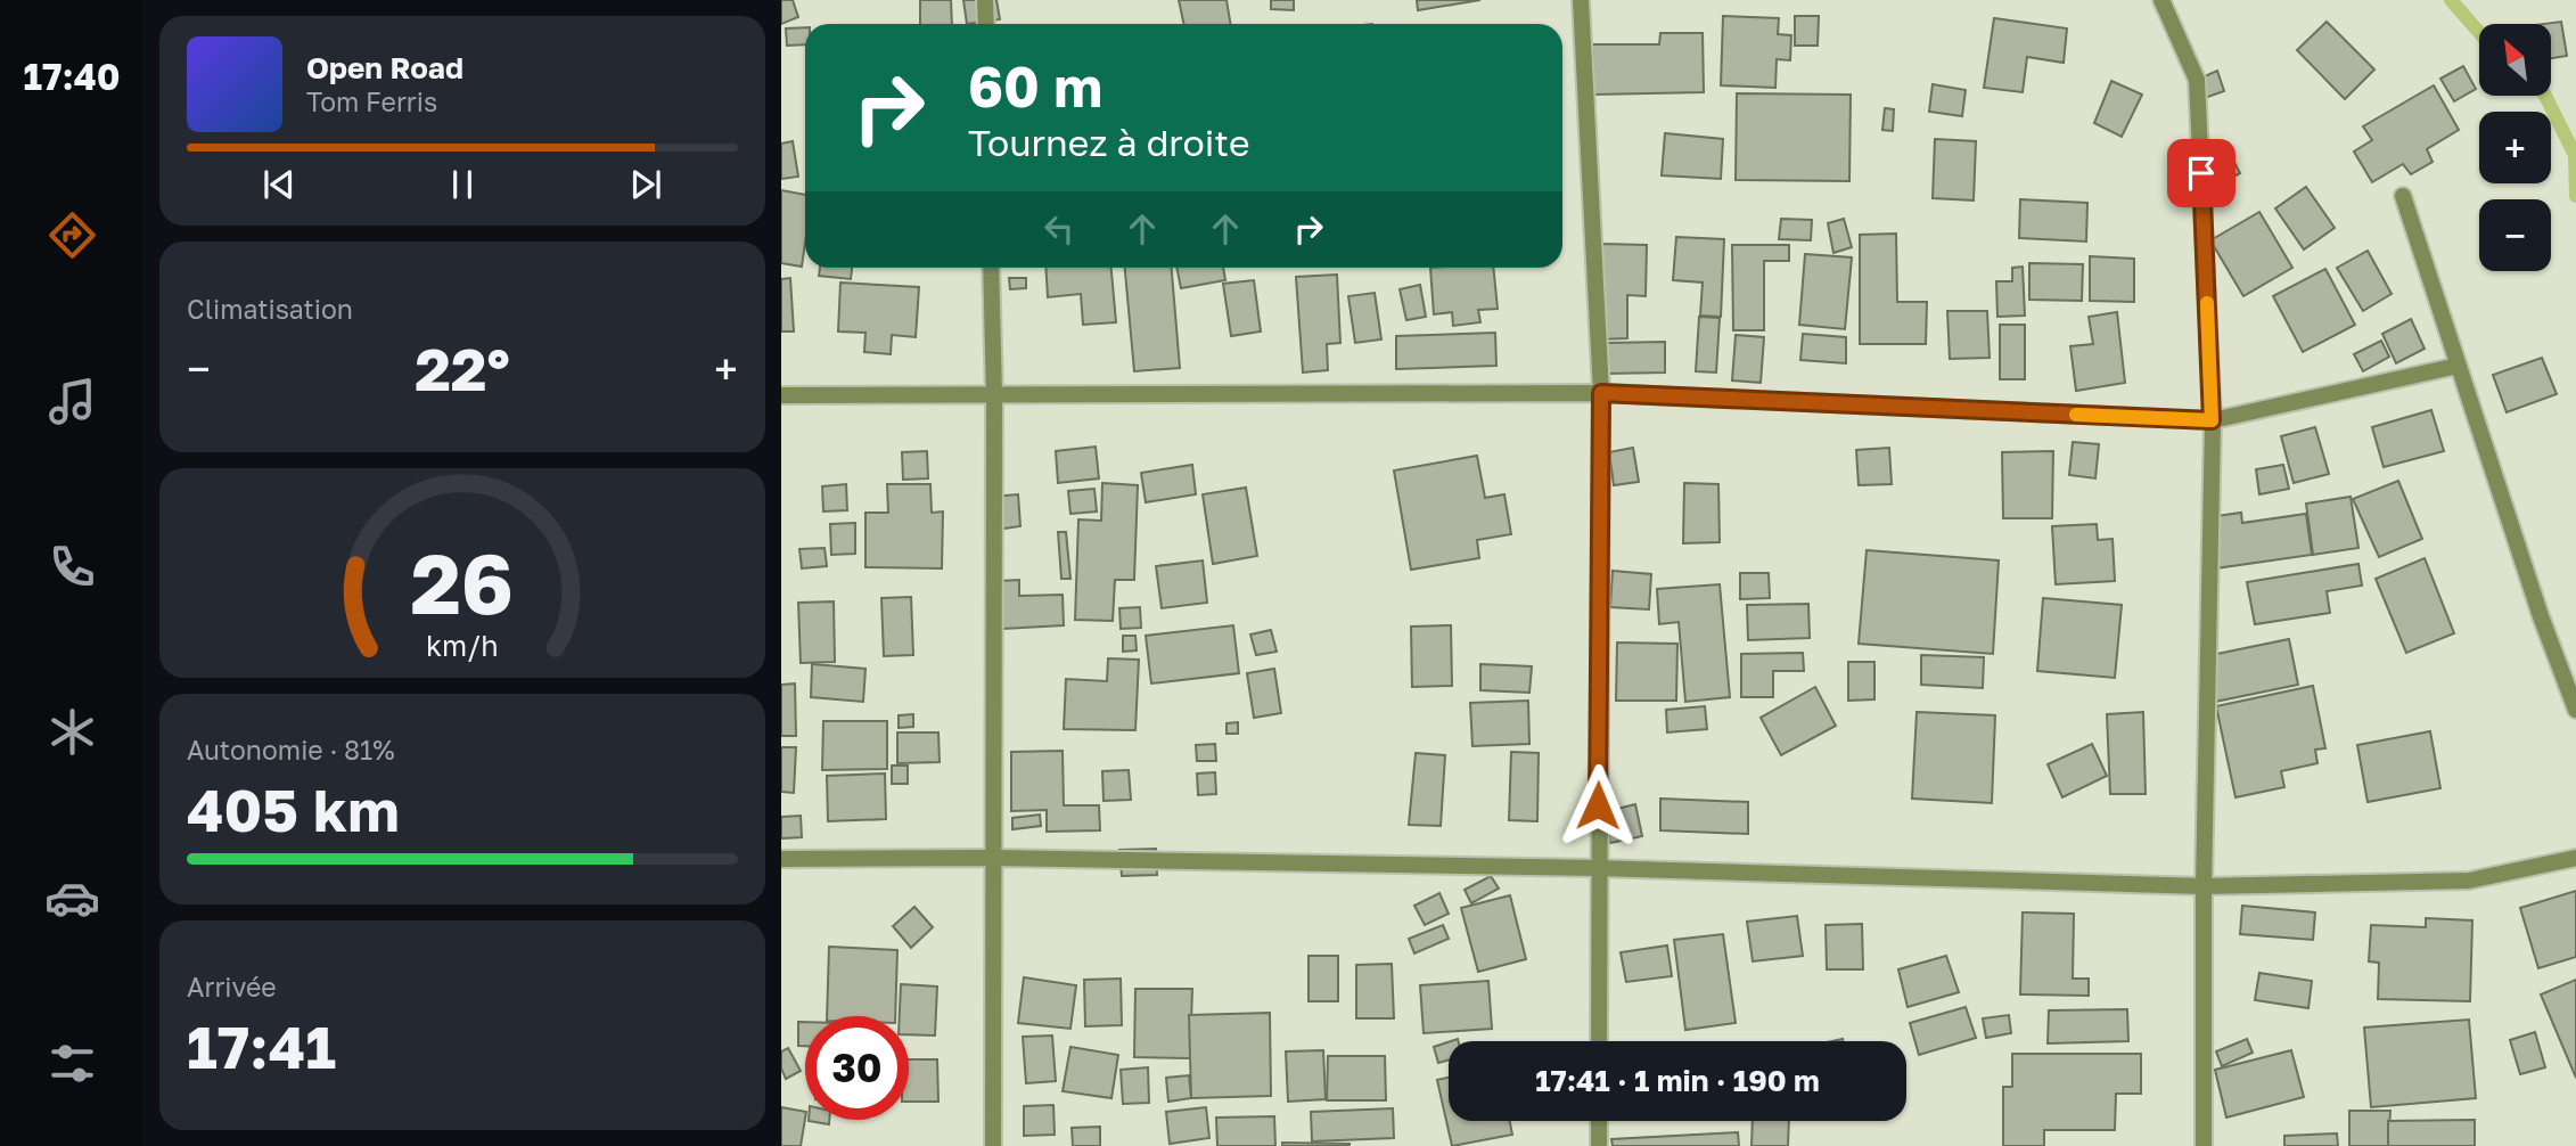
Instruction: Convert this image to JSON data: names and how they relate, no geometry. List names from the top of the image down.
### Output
{
  "north": "top left",
  "page": {
    "tabs": "17:40",
    "map_buttons": ["+", "−"],
    "turn": ["60 m", "Tournez à droite"],
    "song": ["Open Road", "Tom Ferris"],
    "tile": [
      "Climatisation",
      ["Autonomie · 81%", "405 km"],
      ["Arrivée", "17:41"]
    ],
    "heat": ["−", "22°", "+"],
    "limit": "30",
    "trip": "17:41 · 1 min · 190 m",
    "gauge": ["26", "km/h"]
  }
}
